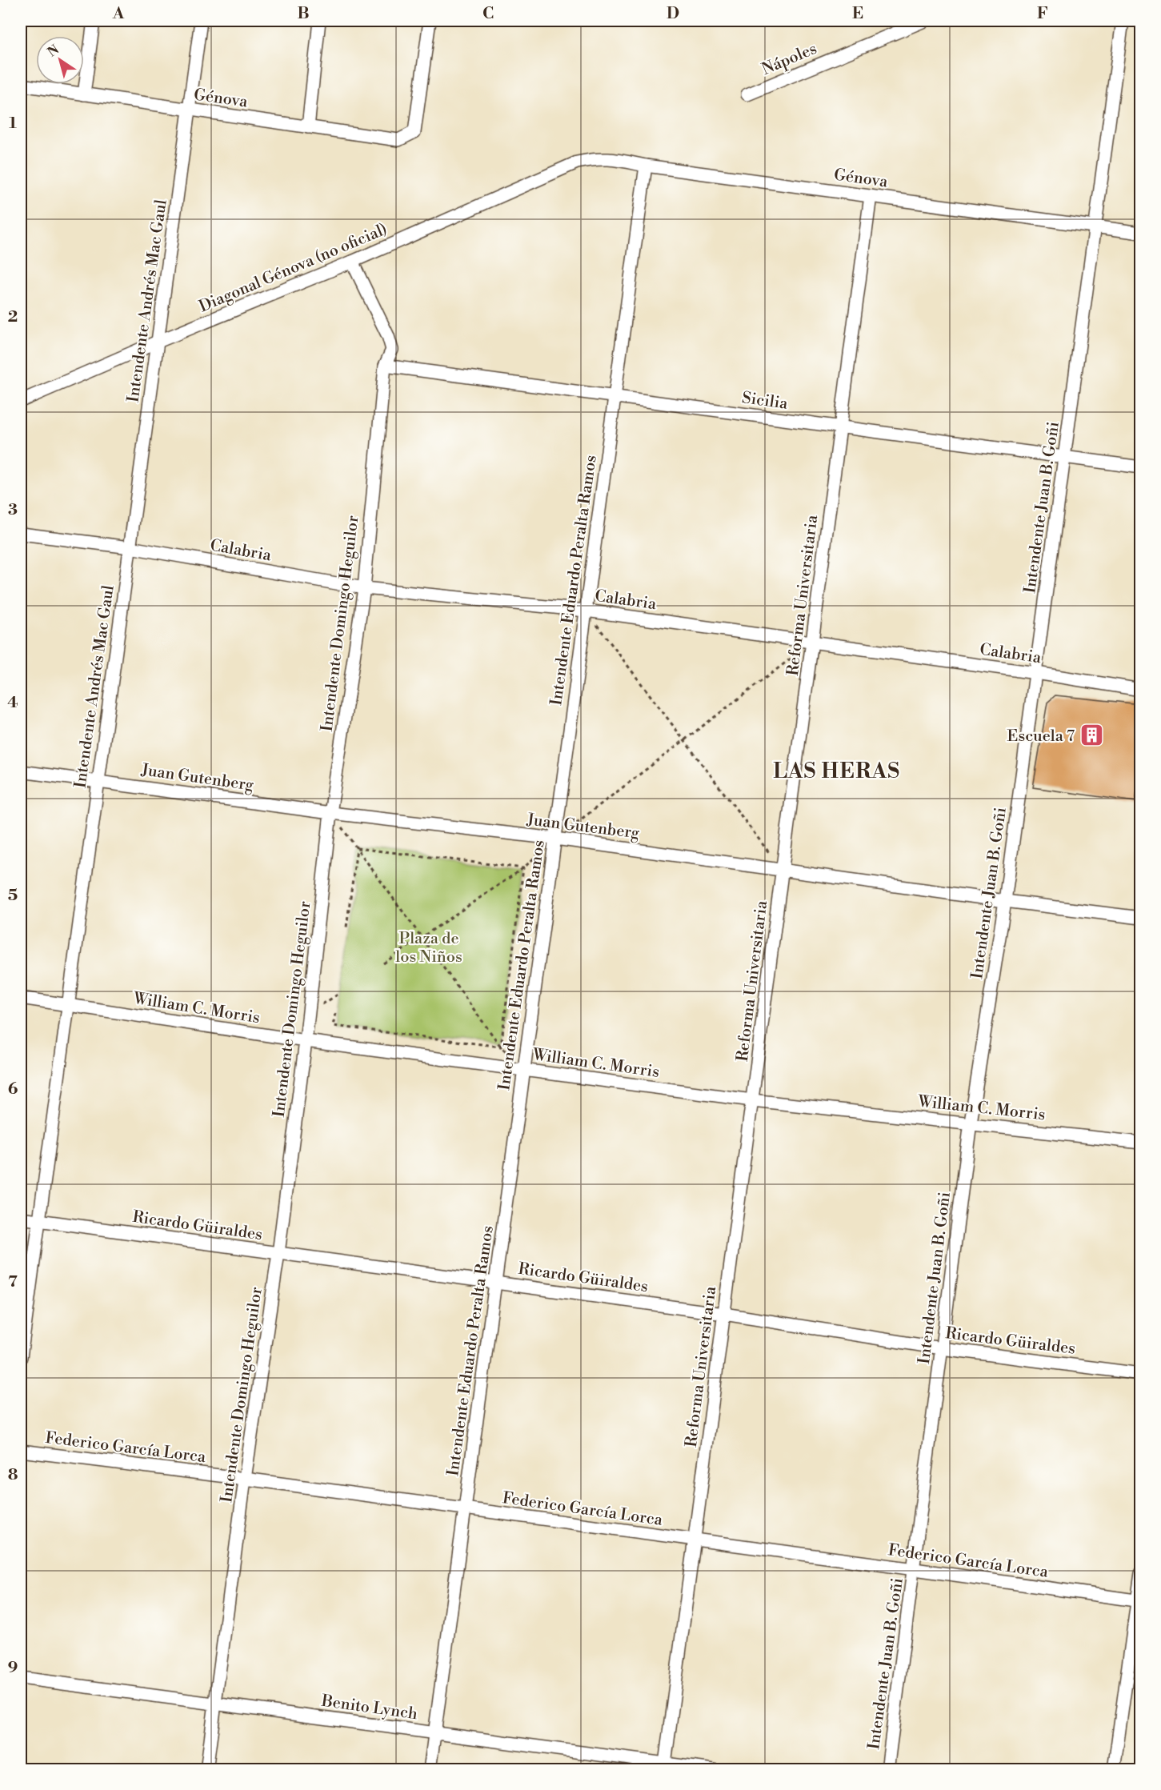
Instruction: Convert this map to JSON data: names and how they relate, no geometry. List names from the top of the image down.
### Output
{
  "streets": {
    "street": [
      "Nápoles",
      "Génova",
      "Diagonal Génova (no oficial)",
      "Intendente Andrés Mac Gaul",
      "Sicilia",
      "Intendente Juan B. Goñi",
      "Calabria",
      "Intendente Eduardo Peralta Ramos",
      "Reforma Universitaria",
      "Intendente Domingo Heguilor",
      "Juan Gutenberg",
      "William C. Morris",
      "Ricardo Güiraldes",
      "Federico García Lorca",
      "Benito Lynch"
    ]
  },
  "crossings": [
    ["Génova", "Diagonal Génova (no oficial)"],
    ["Génova", "Intendente Andrés Mac Gaul"],
    ["Génova", "Intendente Juan B. Goñi"],
    ["Génova", "Intendente Eduardo Peralta Ramos"],
    ["Génova", "Reforma Universitaria"],
    ["Diagonal Génova (no oficial)", "Intendente Andrés Mac Gaul"],
    ["Diagonal Génova (no oficial)", "Intendente Domingo Heguilor"],
    ["Intendente Andrés Mac Gaul", "Calabria"],
    ["Intendente Andrés Mac Gaul", "Juan Gutenberg"],
    ["Intendente Andrés Mac Gaul", "William C. Morris"],
    ["Intendente Andrés Mac Gaul", "Ricardo Güiraldes"],
    ["Sicilia", "Intendente Juan B. Goñi"],
    ["Sicilia", "Intendente Eduardo Peralta Ramos"],
    ["Sicilia", "Reforma Universitaria"],
    ["Sicilia", "Intendente Domingo Heguilor"],
    ["Intendente Juan B. Goñi", "Calabria"],
    ["Intendente Juan B. Goñi", "Juan Gutenberg"],
    ["Intendente Juan B. Goñi", "William C. Morris"],
    ["Intendente Juan B. Goñi", "Ricardo Güiraldes"],
    ["Intendente Juan B. Goñi", "Federico García Lorca"],
    ["Calabria", "Intendente Eduardo Peralta Ramos"],
    ["Calabria", "Reforma Universitaria"],
    ["Calabria", "Intendente Domingo Heguilor"],
    ["Intendente Eduardo Peralta Ramos", "Juan Gutenberg"],
    ["Intendente Eduardo Peralta Ramos", "William C. Morris"],
    ["Intendente Eduardo Peralta Ramos", "Ricardo Güiraldes"],
    ["Intendente Eduardo Peralta Ramos", "Federico García Lorca"],
    ["Intendente Eduardo Peralta Ramos", "Benito Lynch"],
    ["Reforma Universitaria", "Juan Gutenberg"],
    ["Reforma Universitaria", "William C. Morris"],
    ["Reforma Universitaria", "Ricardo Güiraldes"],
    ["Reforma Universitaria", "Federico García Lorca"],
    ["Reforma Universitaria", "Benito Lynch"],
    ["Intendente Domingo Heguilor", "Juan Gutenberg"],
    ["Intendente Domingo Heguilor", "William C. Morris"],
    ["Intendente Domingo Heguilor", "Ricardo Güiraldes"],
    ["Intendente Domingo Heguilor", "Federico García Lorca"],
    ["Intendente Domingo Heguilor", "Benito Lynch"]
  ],
  "districts": ["LAS HERAS"],
  "parks": ["Plaza de los Niños"],
  "places": {
    "building": ["Escuela 7"]
  },
  "north": "top left",
  "grid": {
    "columns": [
      "A",
      "B",
      "C",
      "D",
      "E",
      "F"
    ],
    "rows": [
      "1",
      "2",
      "3",
      "4",
      "5",
      "6",
      "7",
      "8",
      "9"
    ]
  }
}
